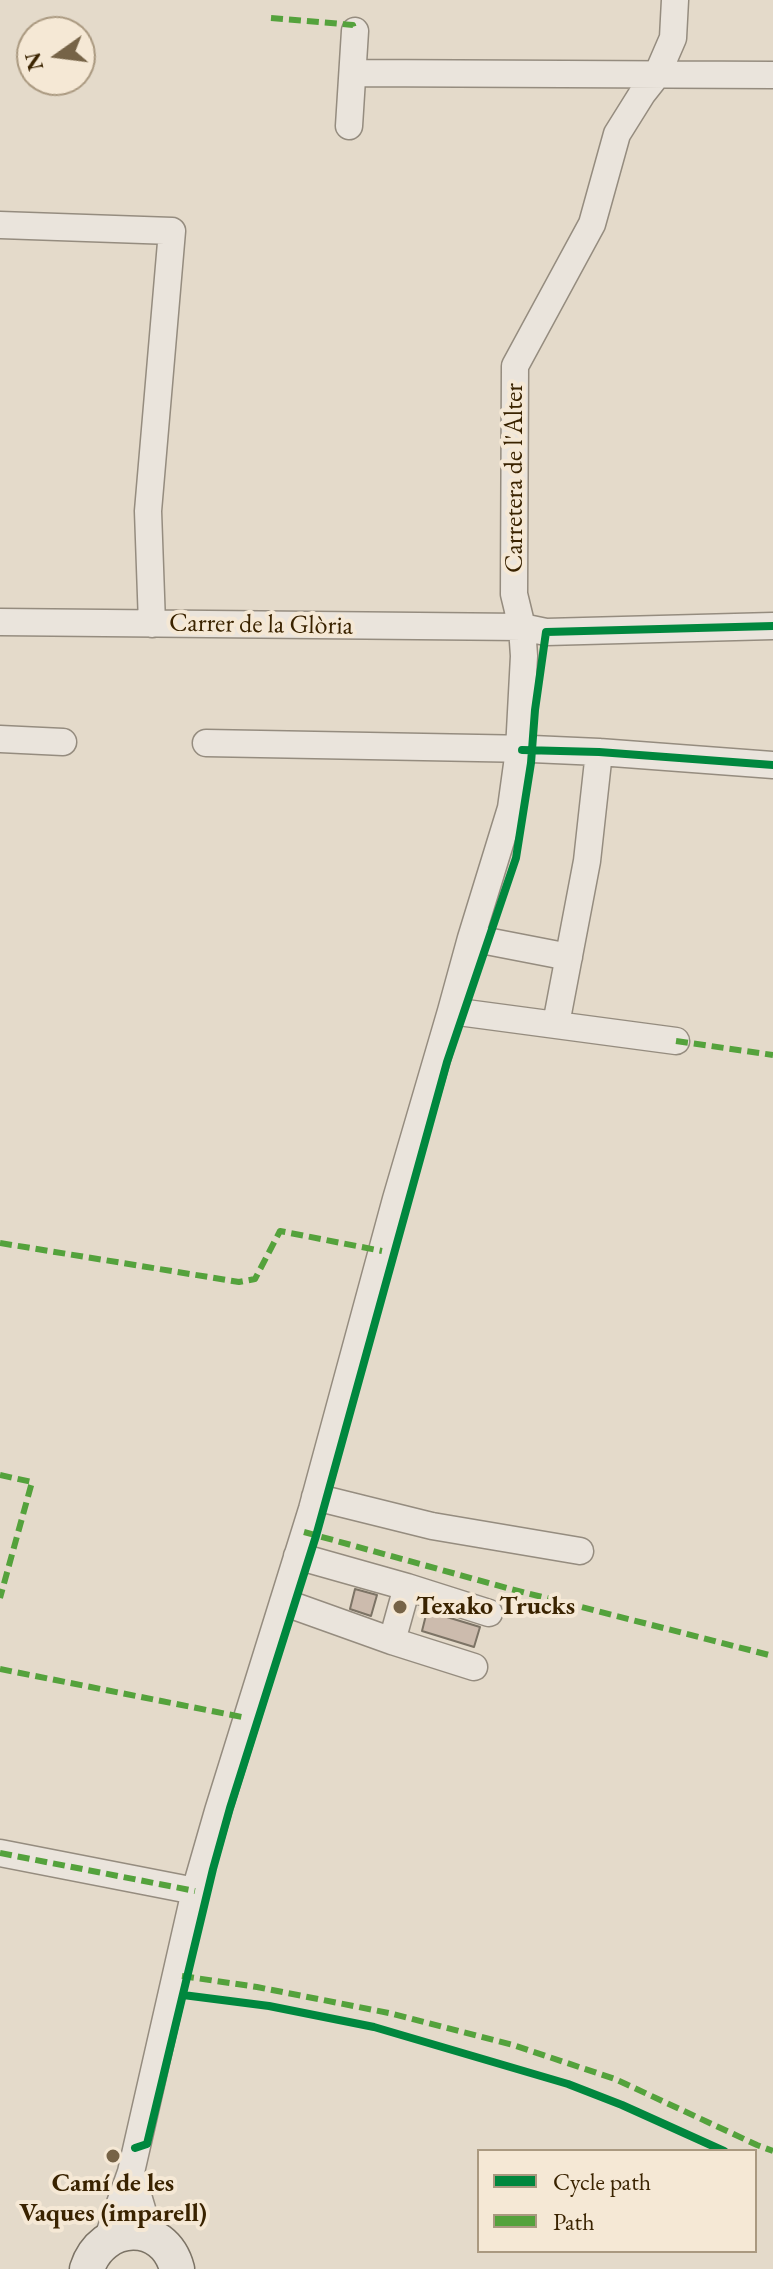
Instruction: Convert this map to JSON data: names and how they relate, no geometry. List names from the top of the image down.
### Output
{
  "streets": {
    "street": ["Carretera de l'Alter", "Carrer de la Glòria"]
  },
  "crossings": [
    ["Carretera de l'Alter", "Carrer de la Glòria"]
  ],
  "places": ["Texako Trucks", "Camí de les Vaques (imparell)"],
  "legend": ["Cycle path", "Path"],
  "north": "left"
}
